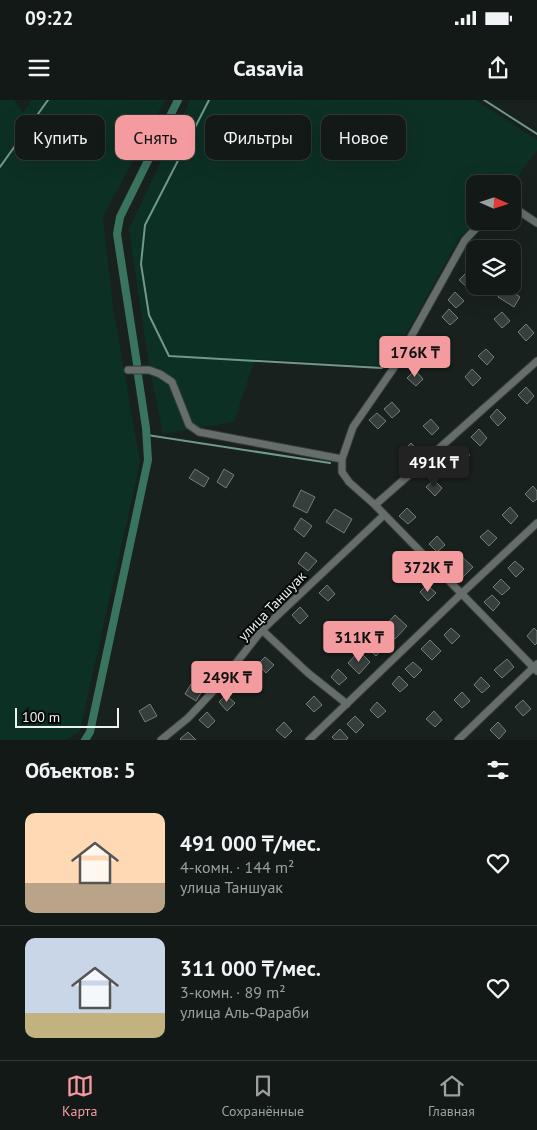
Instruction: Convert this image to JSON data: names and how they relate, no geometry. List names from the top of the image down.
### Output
{
  "streets": {
    "street": ["улица Таншуак"]
  },
  "scale_bar": "100 m",
  "north": "right",
  "page": {
    "status": "09:22",
    "header": "Casavia",
    "chip": [
      "Купить",
      "Снять",
      "Фильтры",
      "Новое"
    ],
    "price": [
      "176K ₸",
      "491K ₸",
      "372K ₸",
      "311K ₸",
      "249K ₸"
    ],
    "scale": "100 m",
    "heading": "Объектов: 5",
    "list": [
      {
        "name": "491 000 ₸/мес.",
        "note": "4-комн. · 144 m² · улица Таншуак"
      },
      {
        "name": "311 000 ₸/мес.",
        "note": "3-комн. · 89 m² · улица Аль-Фараби"
      }
    ],
    "tabs": ["Карта", "Сохранённые", "Главная"]
  }
}
